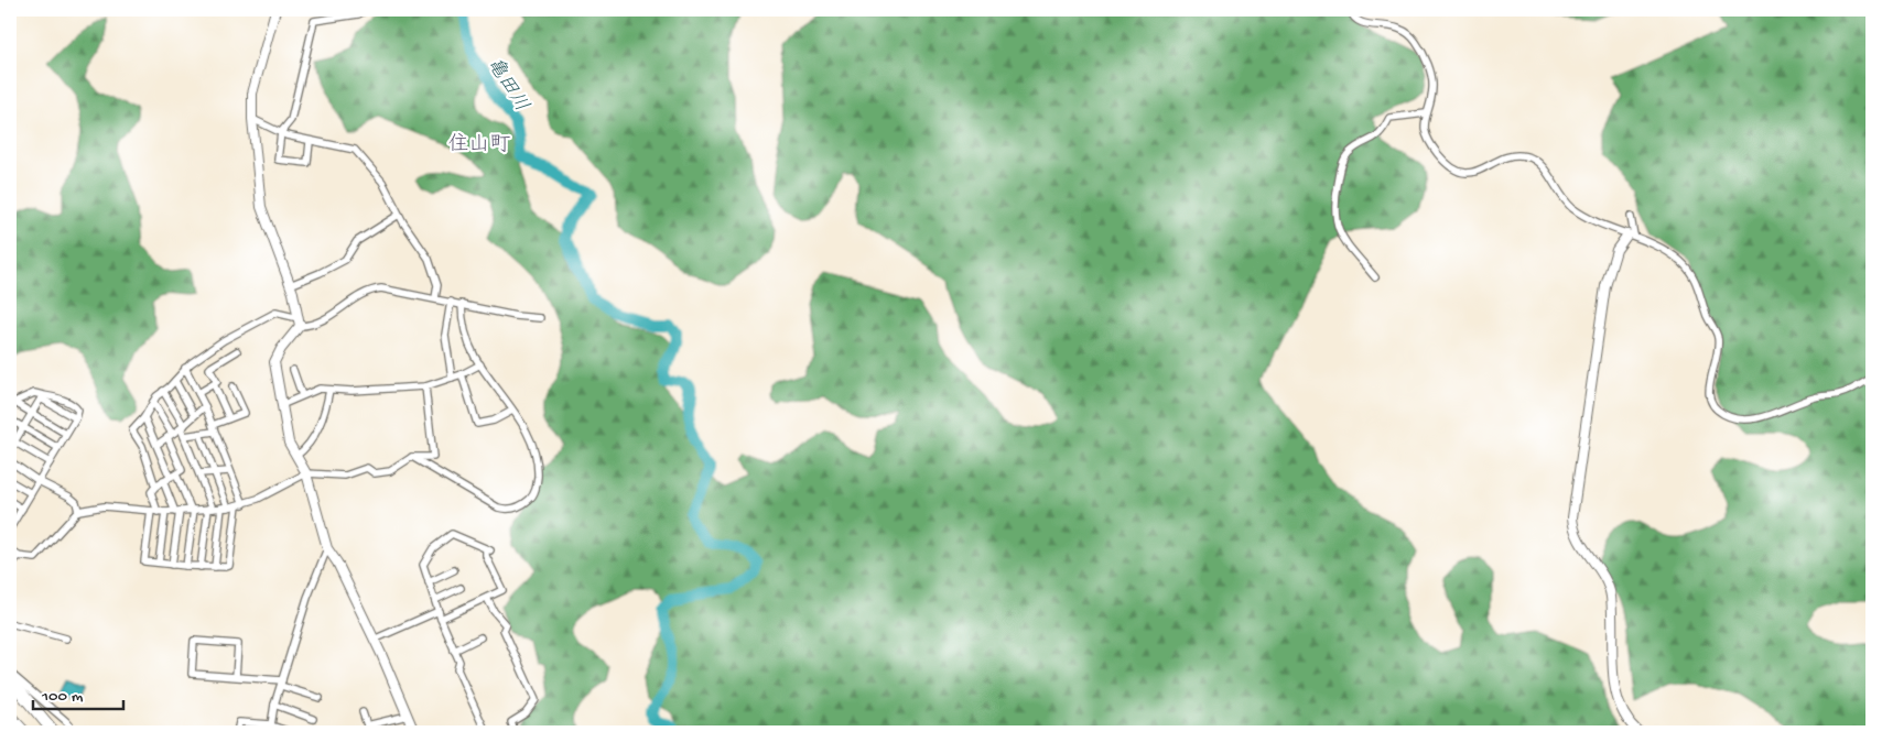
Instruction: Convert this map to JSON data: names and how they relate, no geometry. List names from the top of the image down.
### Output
{
  "districts": ["住山町"],
  "water": ["亀田川"],
  "scale_bar": "100 m"
}
